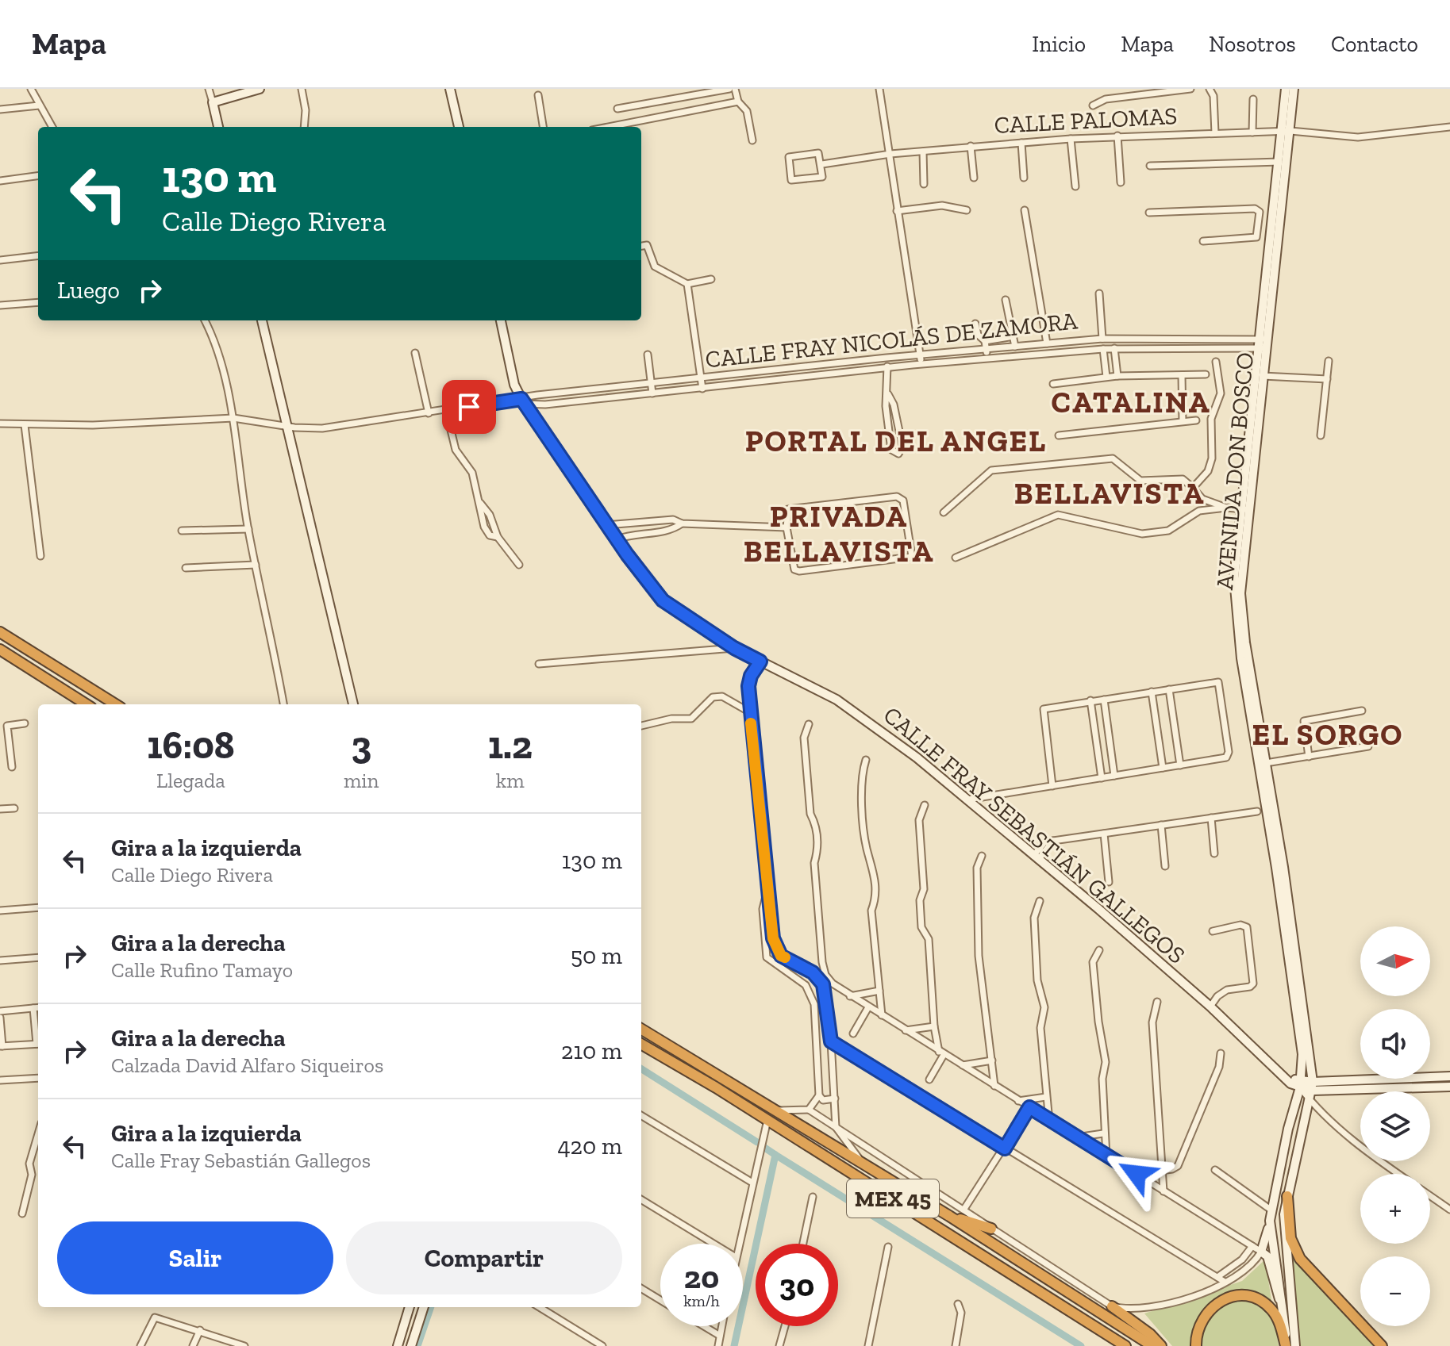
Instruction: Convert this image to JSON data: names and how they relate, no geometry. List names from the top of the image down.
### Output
{
  "streets": {
    "highway": ["MEX 45"],
    "street": [
      "CALLE PALOMAS",
      "CALLE FRAY NICOLÁS DE ZAMORA",
      "AVENIDA DON BOSCO",
      "CALLE FRAY SEBASTIÁN GALLEGOS"
    ]
  },
  "crossings": [
    ["CALLE PALOMAS", "AVENIDA DON BOSCO"],
    ["CALLE FRAY NICOLÁS DE ZAMORA", "AVENIDA DON BOSCO"],
    ["CALLE FRAY NICOLÁS DE ZAMORA", "CALLE FRAY SEBASTIÁN GALLEGOS"],
    ["AVENIDA DON BOSCO", "CALLE FRAY SEBASTIÁN GALLEGOS"]
  ],
  "districts": [
    "CATALINA",
    "PORTAL DEL ANGEL",
    "BELLAVISTA",
    "PRIVADA BELLAVISTA",
    "EL SORGO"
  ],
  "north": "right",
  "page": {
    "header": "Mapa",
    "nav": [
      "Inicio",
      "Mapa",
      "Nosotros",
      "Contacto"
    ],
    "turn": ["130 m", "Calle Diego Rivera"],
    "then": "Luego",
    "eta": [
      "16:08",
      "Llegada",
      "3",
      "min",
      "1.2",
      "km"
    ],
    "list": [
      {
        "name": "Gira a la izquierda",
        "note": "Calle Diego Rivera",
        "value": "130 m"
      },
      {
        "name": "Gira a la derecha",
        "note": "Calle Rufino Tamayo",
        "value": "50 m"
      },
      {
        "name": "Gira a la derecha",
        "note": "Calzada David Alfaro Siqueiros",
        "value": "210 m"
      },
      {
        "name": "Gira a la izquierda",
        "note": "Calle Fray Sebastián Gallegos",
        "value": "420 m"
      }
    ],
    "map_buttons": ["+", "−"],
    "buttons": ["Salir", "Compartir"],
    "speed": "20 km/h",
    "limit": "30"
  }
}
